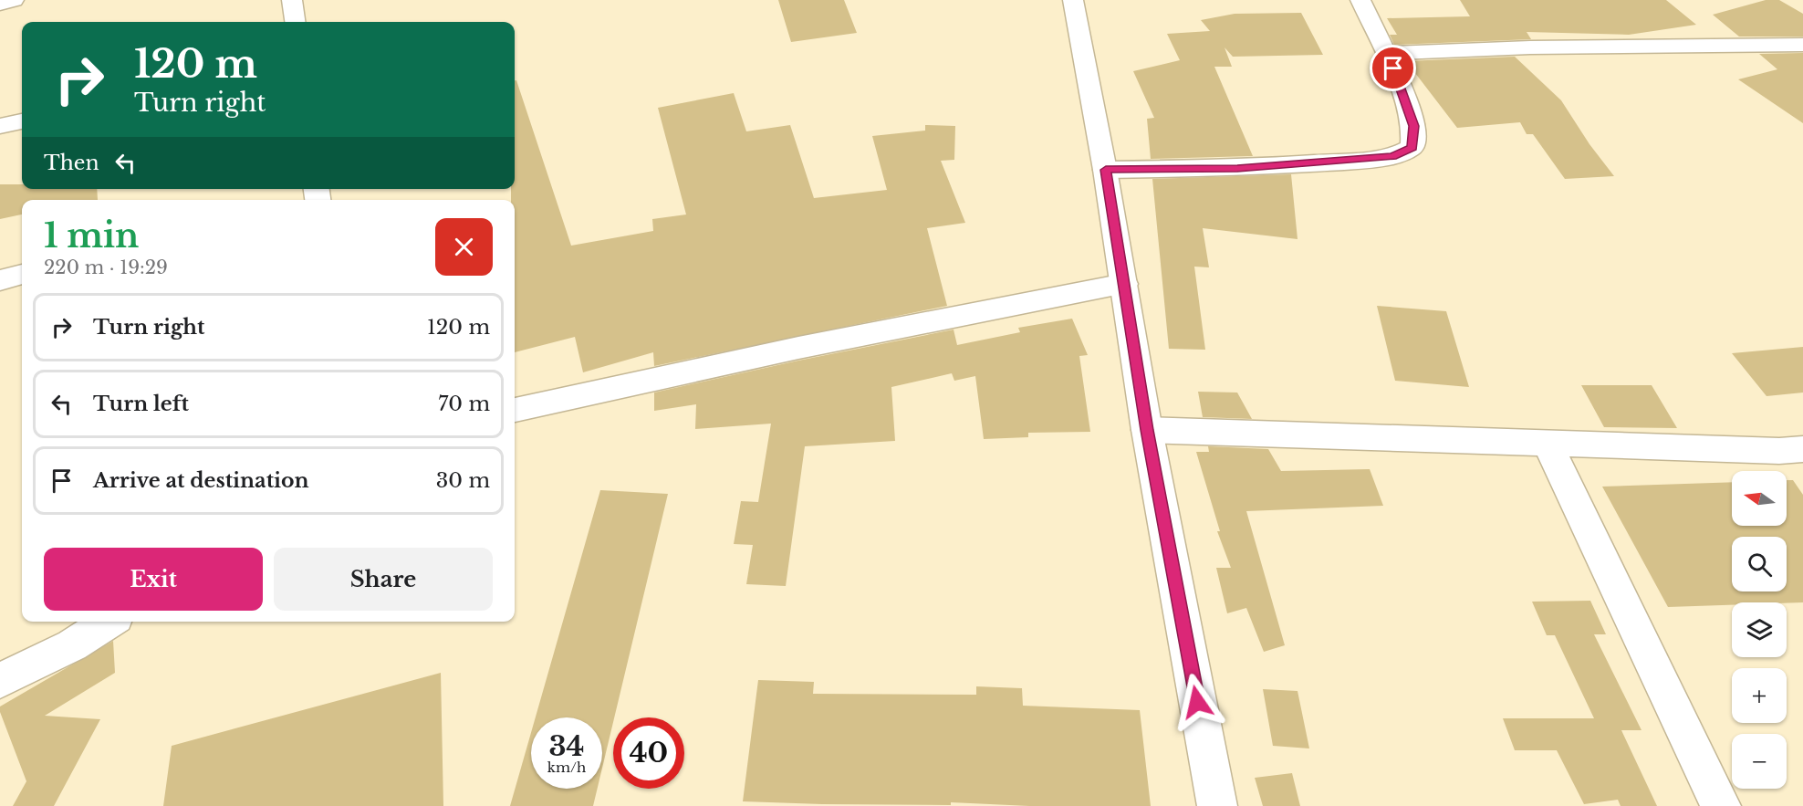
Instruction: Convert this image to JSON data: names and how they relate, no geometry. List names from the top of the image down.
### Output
{
  "north": "left",
  "page": {
    "turn": ["120 m", "Turn right"],
    "then": "Then",
    "heading": ["1 min", "220 m · 19:29"],
    "list": [
      {
        "name": "Turn right",
        "value": "120 m"
      },
      {
        "name": "Turn left",
        "value": "70 m"
      },
      {
        "name": "Arrive at destination",
        "value": "30 m"
      }
    ],
    "map_buttons": ["+", "−"],
    "buttons": ["Exit", "Share"],
    "speed": "34 km/h",
    "limit": "40"
  }
}
